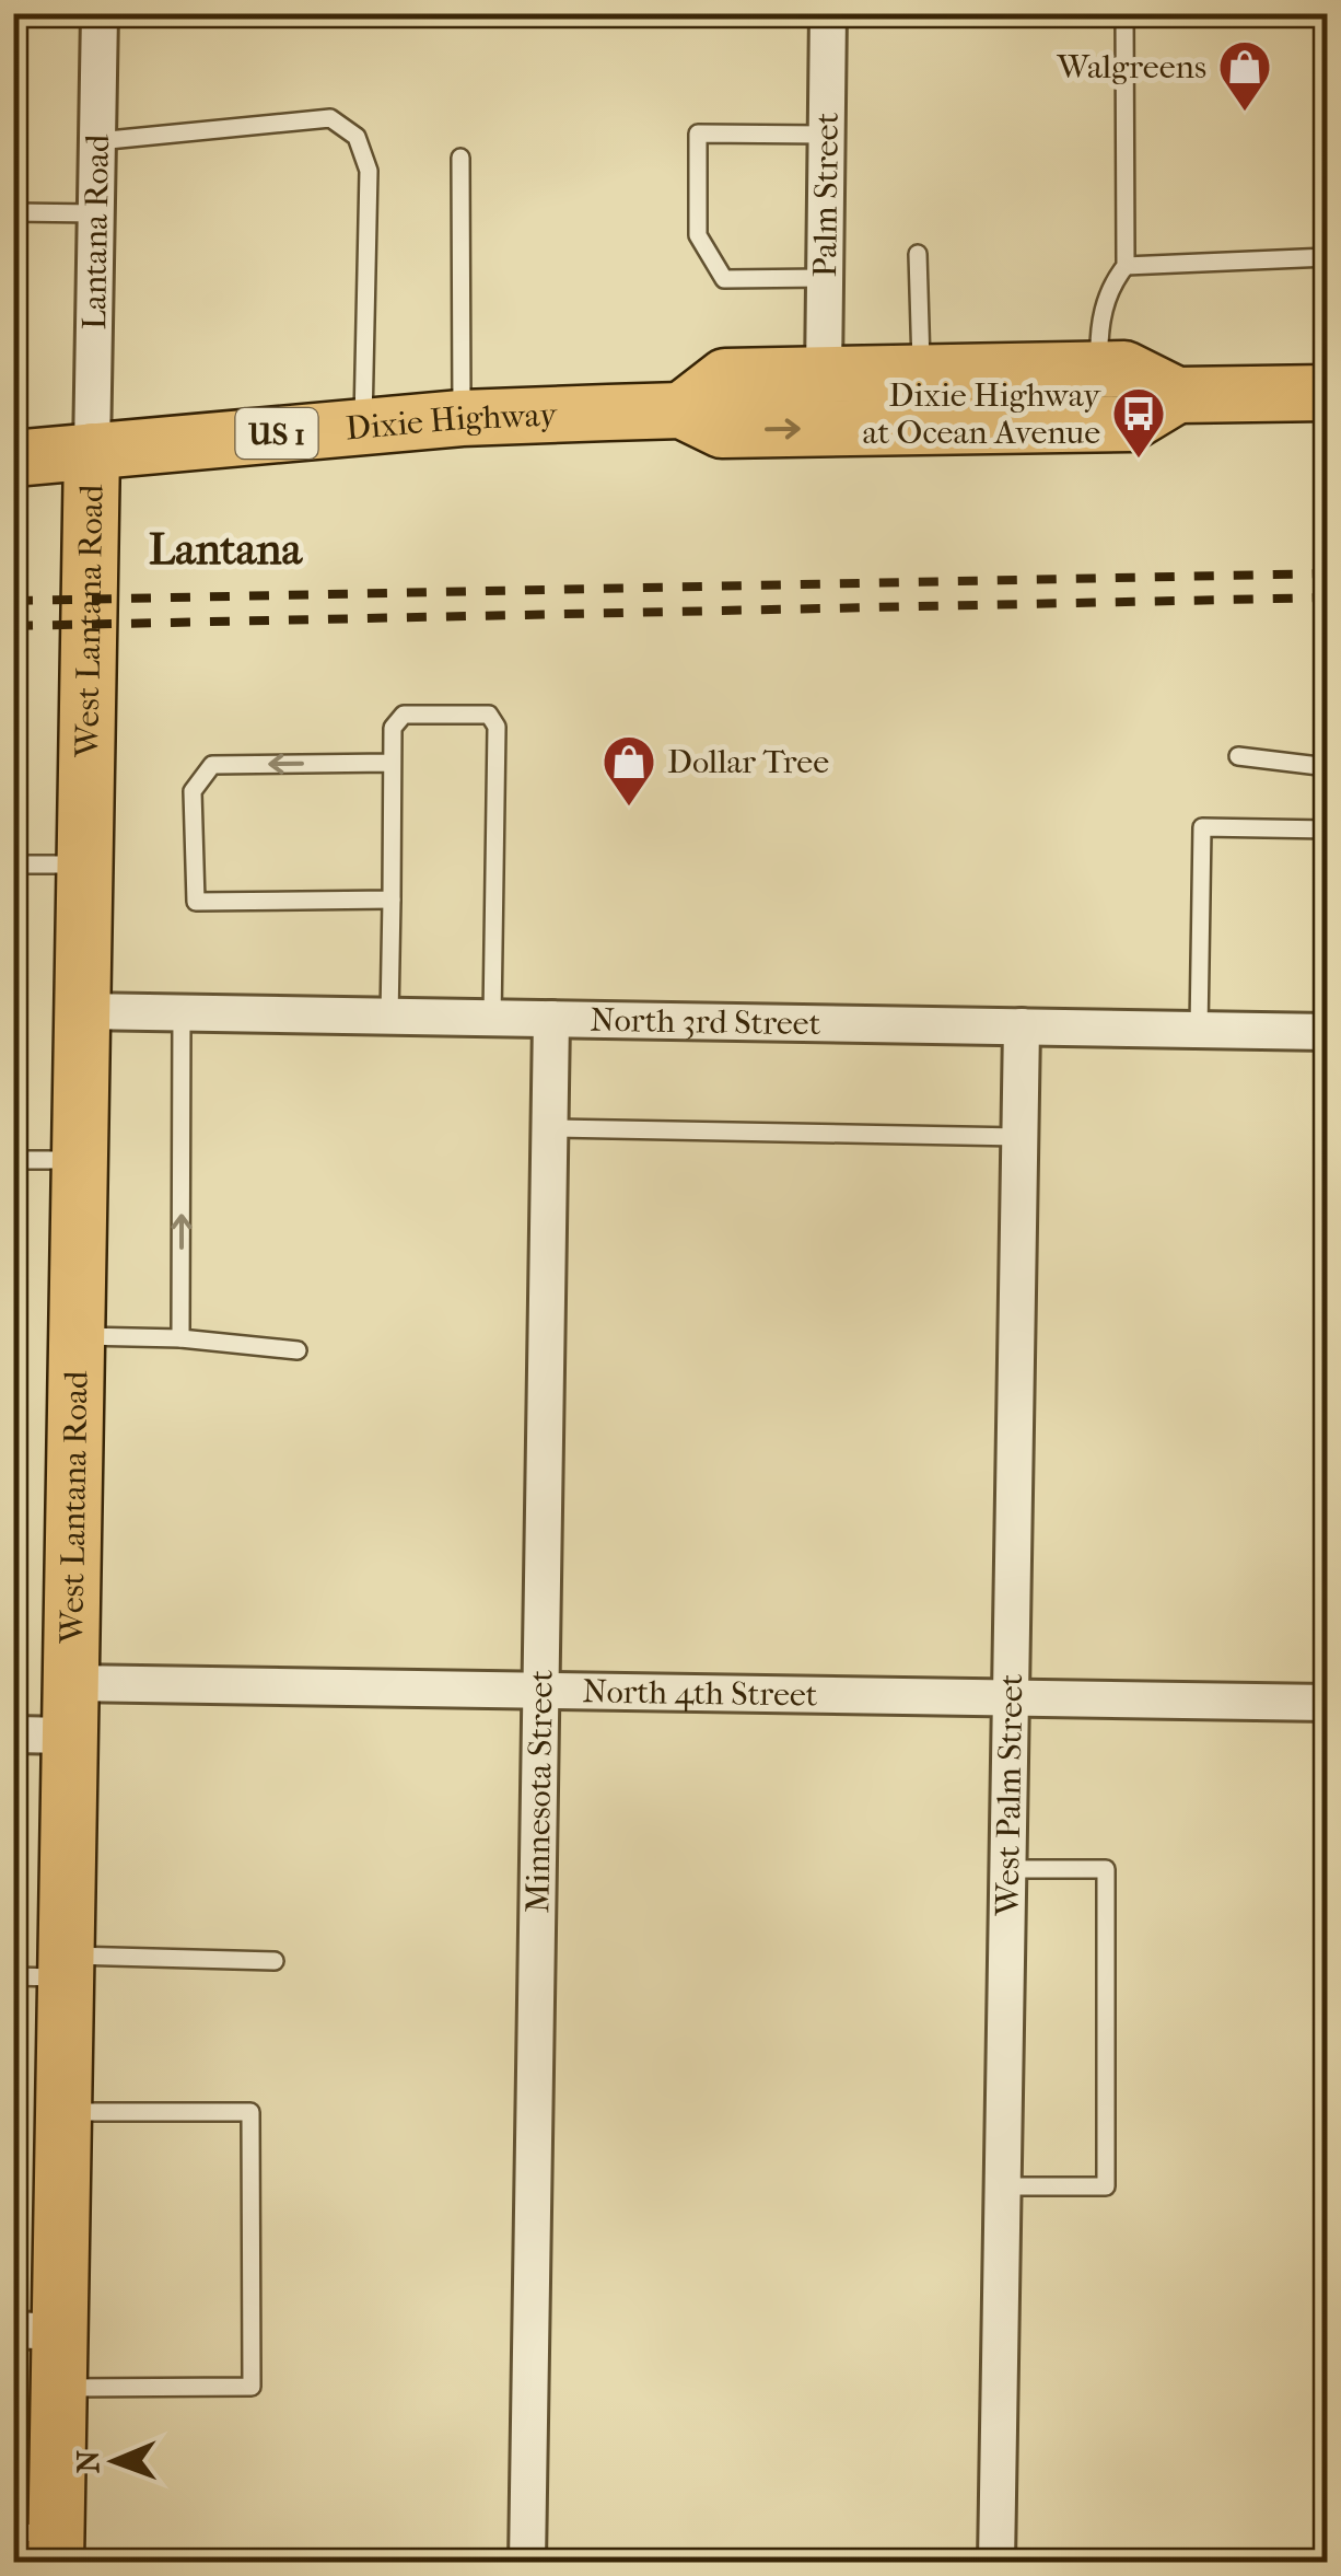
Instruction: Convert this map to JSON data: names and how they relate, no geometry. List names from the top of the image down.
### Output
{
  "streets": {
    "main road": ["Dixie Highway", "US 1", "West Lantana Road"],
    "street": [
      "Palm Street",
      "Lantana Road",
      "North 3rd Street",
      "North 4th Street",
      "Minnesota Street",
      "West Palm Street"
    ]
  },
  "crossings": [
    ["Lantana Road", "Dixie Highway"],
    ["Lantana Road", "US 1"],
    ["Lantana Road", "West Lantana Road"],
    ["Dixie Highway", "US 1"],
    ["Dixie Highway", "West Lantana Road"],
    ["US 1", "West Lantana Road"],
    ["West Lantana Road", "North 3rd Street"],
    ["West Lantana Road", "North 4th Street"],
    ["North 3rd Street", "Minnesota Street"],
    ["North 3rd Street", "West Palm Street"],
    ["North 4th Street", "Minnesota Street"],
    ["North 4th Street", "West Palm Street"]
  ],
  "districts": ["Lantana"],
  "places": {
    "shop": ["Walgreens", "Dollar Tree"],
    "bus stop": ["Dixie Highway at Ocean Avenue"]
  },
  "north": "left"
}
